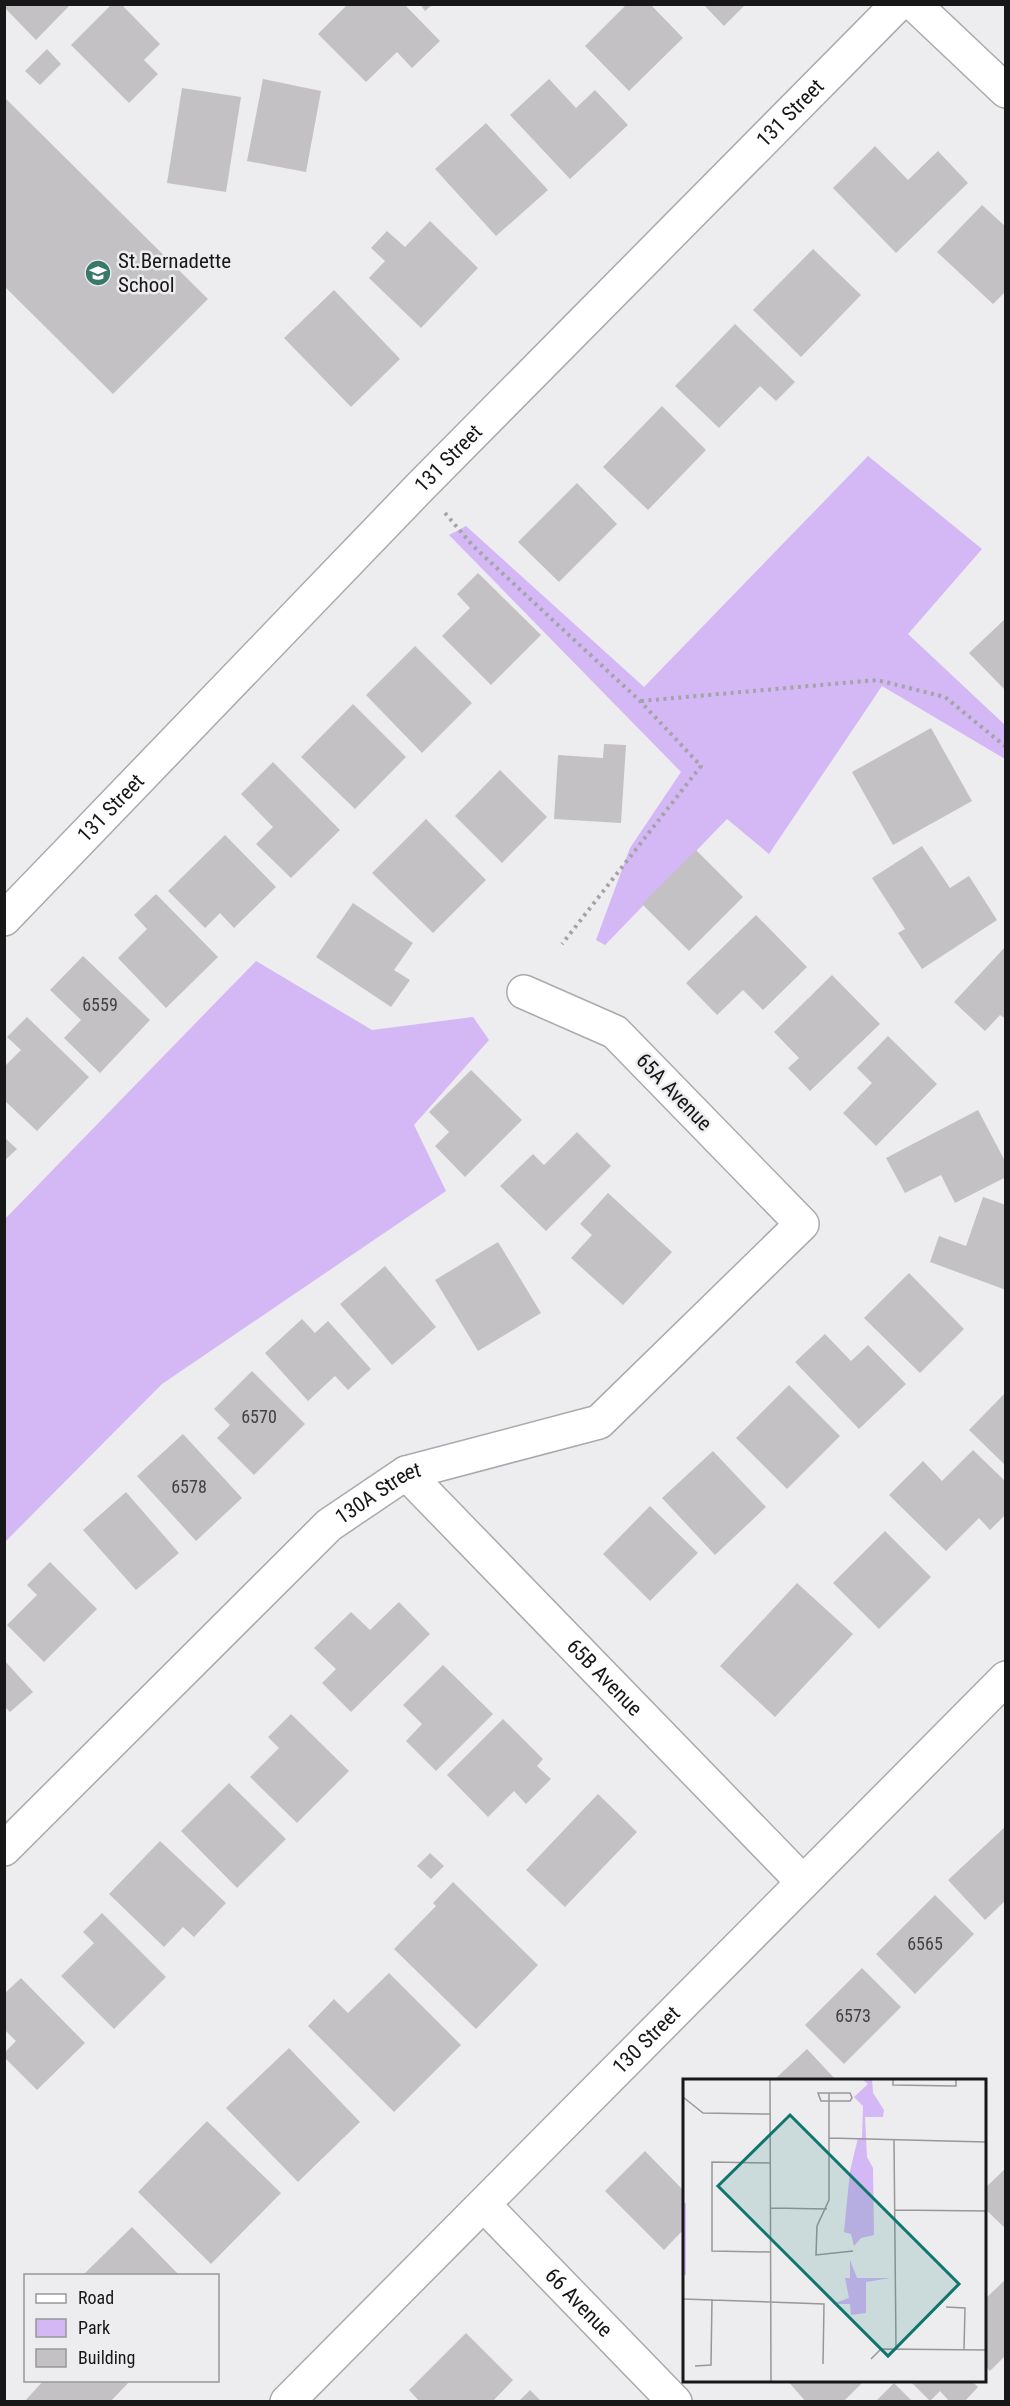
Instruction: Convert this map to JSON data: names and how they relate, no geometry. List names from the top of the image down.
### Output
{
  "streets": {
    "street": [
      "131 Street",
      "65A Avenue",
      "130A Street",
      "65B Avenue",
      "130 Street",
      "66 Avenue"
    ]
  },
  "crossings": [
    ["65A Avenue", "130A Street"],
    ["130A Street", "65B Avenue"],
    ["65B Avenue", "130 Street"],
    ["130 Street", "66 Avenue"]
  ],
  "places": {
    "school or university": ["St.Bernadette School"]
  },
  "house_numbers": [
    "6559",
    "6570",
    "6578",
    "6565",
    "6573"
  ],
  "legend": ["Road", "Park", "Building"]
}
